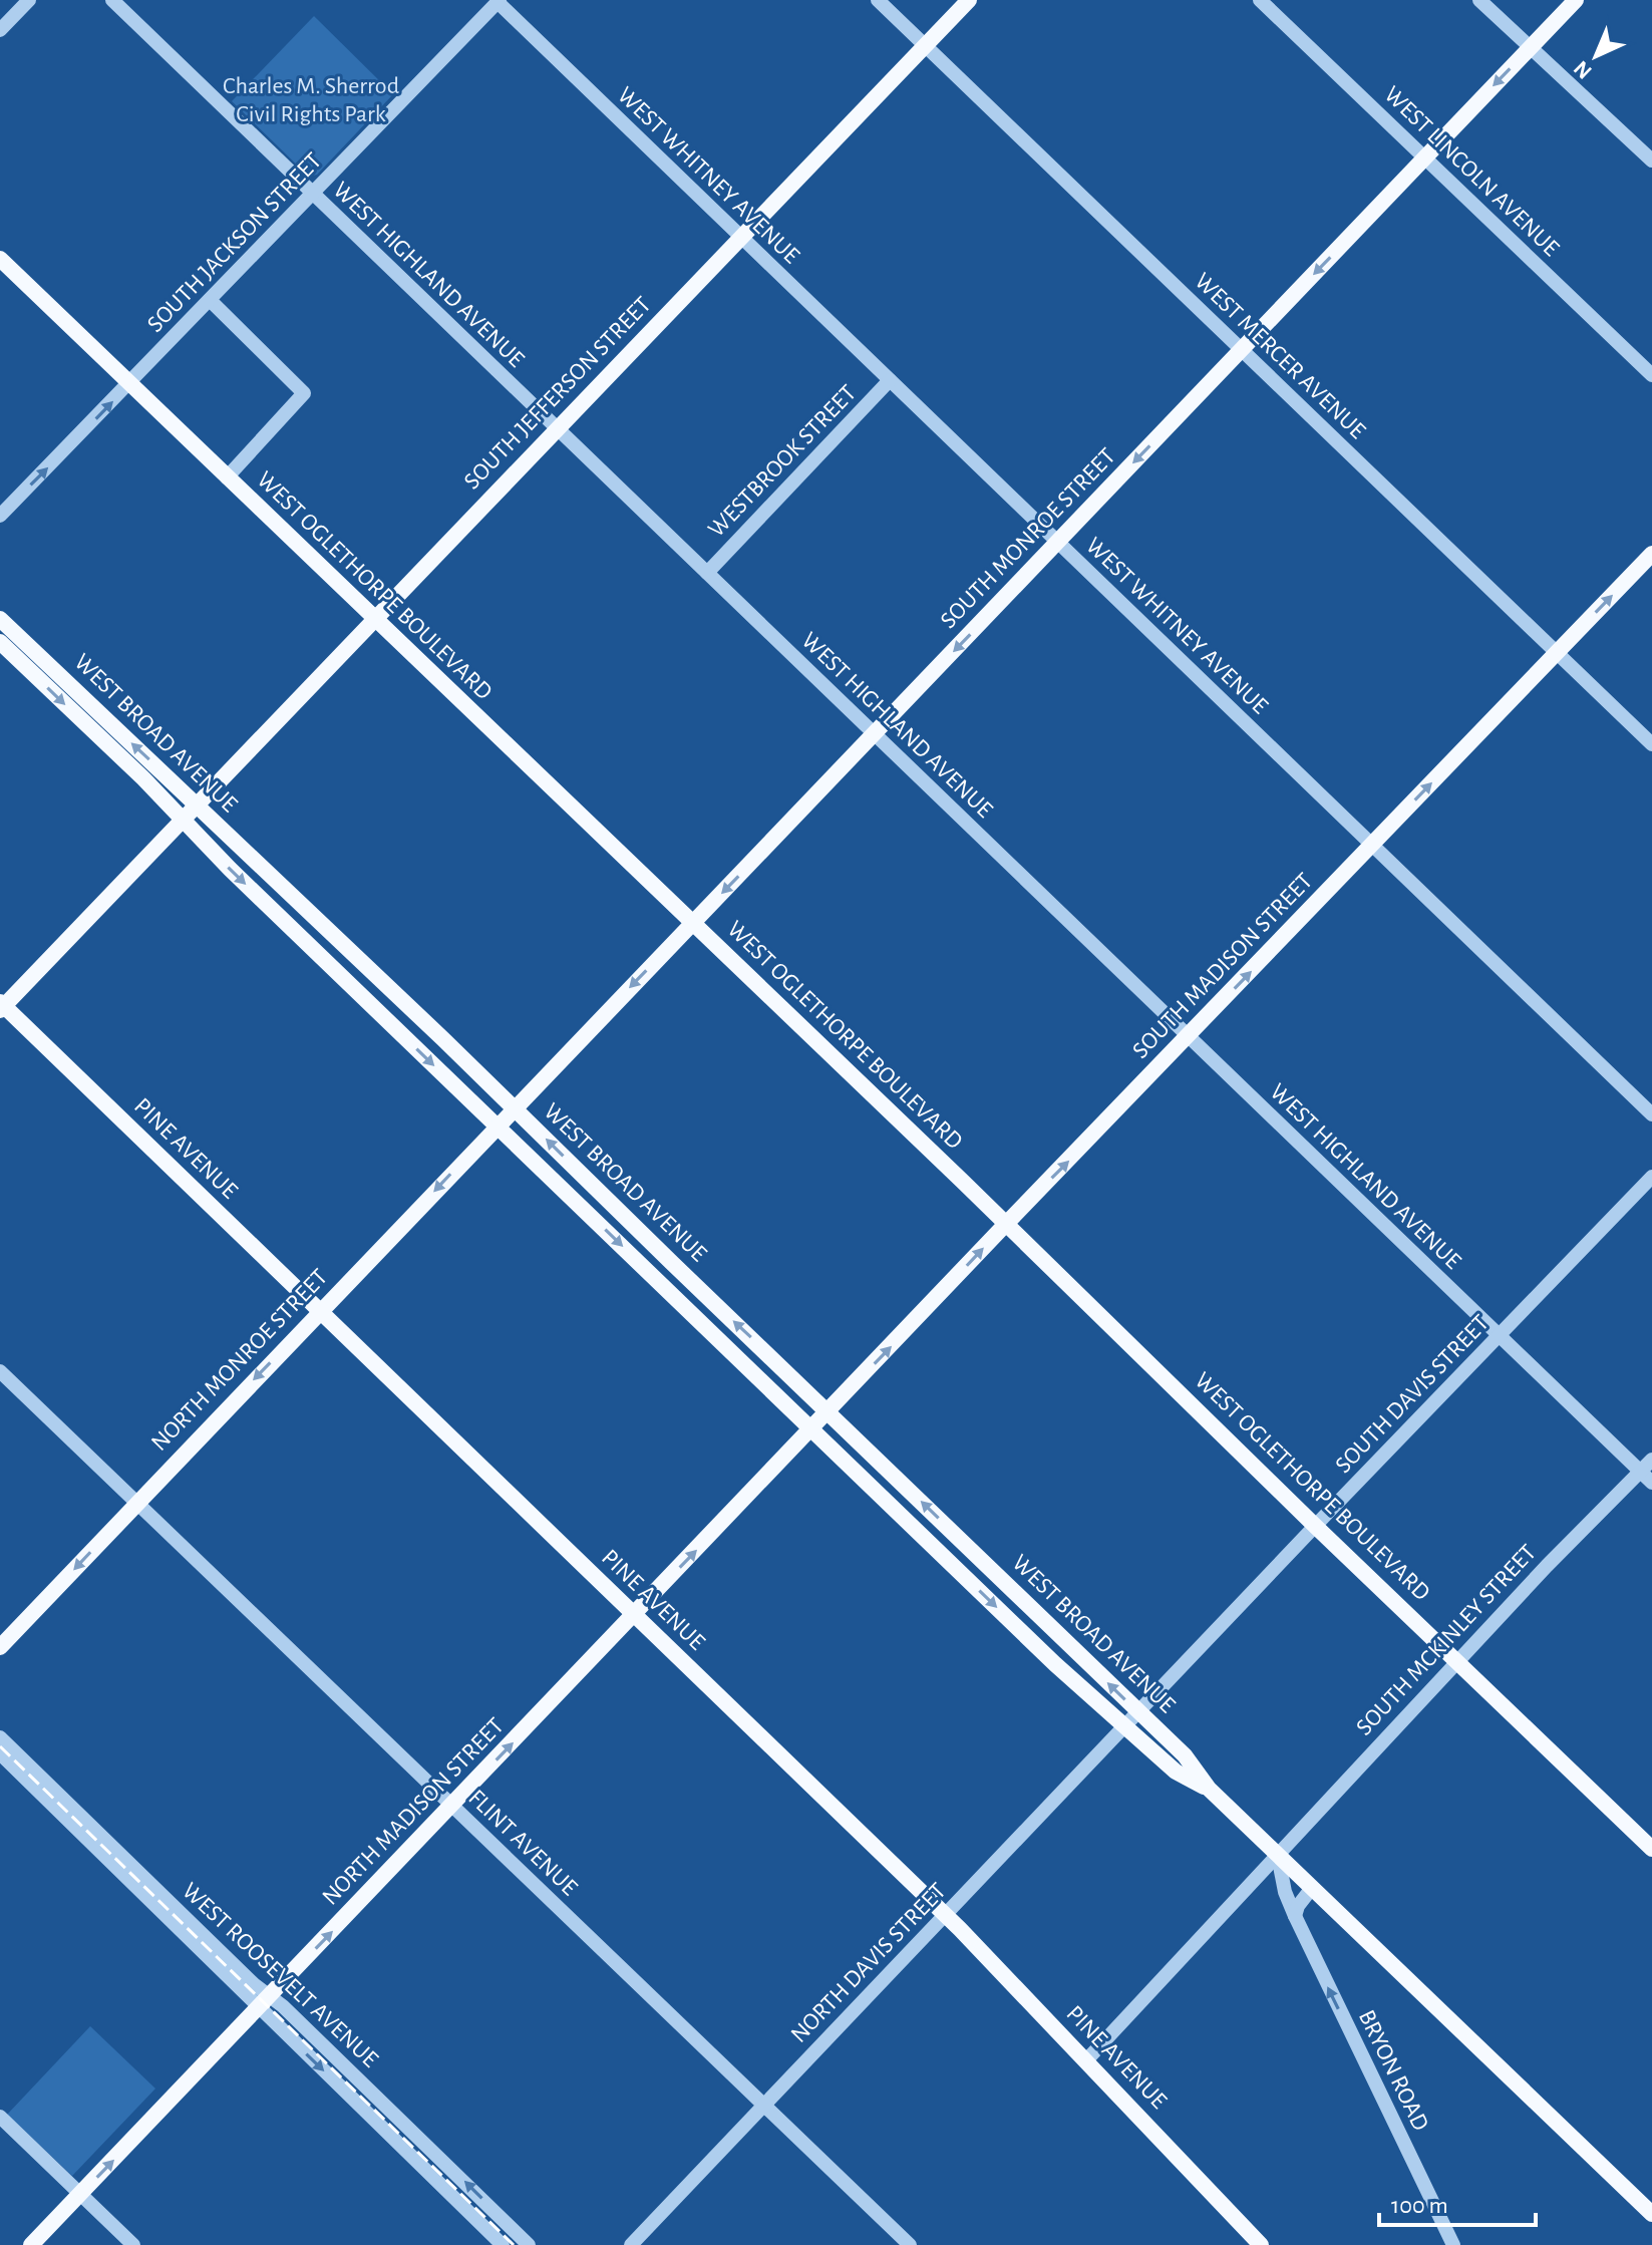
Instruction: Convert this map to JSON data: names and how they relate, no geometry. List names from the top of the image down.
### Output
{
  "streets": {
    "main road": [
      "SOUTH JEFFERSON STREET",
      "SOUTH MONROE STREET",
      "WEST OGLETHORPE BOULEVARD",
      "WEST BROAD AVENUE",
      "SOUTH MADISON STREET",
      "PINE AVENUE",
      "NORTH MONROE STREET",
      "NORTH MADISON STREET"
    ],
    "street": [
      "WEST LINCOLN AVENUE",
      "WEST WHITNEY AVENUE",
      "SOUTH JACKSON STREET",
      "WEST HIGHLAND AVENUE",
      "WEST MERCER AVENUE",
      "WESTBROOK STREET",
      "SOUTH DAVIS STREET",
      "SOUTH MCKINLEY STREET",
      "FLINT AVENUE",
      "NORTH DAVIS STREET",
      "WEST ROOSEVELT AVENUE",
      "BRYON ROAD"
    ]
  },
  "crossings": [
    ["WEST LINCOLN AVENUE", "SOUTH MONROE STREET"],
    ["WEST WHITNEY AVENUE", "SOUTH JACKSON STREET"],
    ["WEST WHITNEY AVENUE", "SOUTH JEFFERSON STREET"],
    ["WEST WHITNEY AVENUE", "WESTBROOK STREET"],
    ["WEST WHITNEY AVENUE", "SOUTH MONROE STREET"],
    ["WEST WHITNEY AVENUE", "SOUTH MADISON STREET"],
    ["SOUTH JACKSON STREET", "WEST HIGHLAND AVENUE"],
    ["SOUTH JACKSON STREET", "WEST OGLETHORPE BOULEVARD"],
    ["WEST HIGHLAND AVENUE", "SOUTH JEFFERSON STREET"],
    ["WEST HIGHLAND AVENUE", "WESTBROOK STREET"],
    ["WEST HIGHLAND AVENUE", "SOUTH MONROE STREET"],
    ["WEST HIGHLAND AVENUE", "SOUTH MADISON STREET"],
    ["WEST HIGHLAND AVENUE", "SOUTH DAVIS STREET"],
    ["WEST HIGHLAND AVENUE", "SOUTH MCKINLEY STREET"],
    ["WEST MERCER AVENUE", "SOUTH JEFFERSON STREET"],
    ["WEST MERCER AVENUE", "SOUTH MONROE STREET"],
    ["WEST MERCER AVENUE", "SOUTH MADISON STREET"],
    ["SOUTH JEFFERSON STREET", "WEST OGLETHORPE BOULEVARD"],
    ["SOUTH JEFFERSON STREET", "WEST BROAD AVENUE"],
    ["SOUTH JEFFERSON STREET", "PINE AVENUE"],
    ["SOUTH MONROE STREET", "WEST OGLETHORPE BOULEVARD"],
    ["SOUTH MONROE STREET", "WEST BROAD AVENUE"],
    ["SOUTH MONROE STREET", "NORTH MONROE STREET"],
    ["WEST OGLETHORPE BOULEVARD", "SOUTH MADISON STREET"],
    ["WEST OGLETHORPE BOULEVARD", "SOUTH DAVIS STREET"],
    ["WEST OGLETHORPE BOULEVARD", "SOUTH MCKINLEY STREET"],
    ["WEST BROAD AVENUE", "SOUTH MADISON STREET"],
    ["WEST BROAD AVENUE", "NORTH MONROE STREET"],
    ["WEST BROAD AVENUE", "SOUTH DAVIS STREET"],
    ["WEST BROAD AVENUE", "SOUTH MCKINLEY STREET"],
    ["WEST BROAD AVENUE", "NORTH MADISON STREET"],
    ["WEST BROAD AVENUE", "NORTH DAVIS STREET"],
    ["WEST BROAD AVENUE", "BRYON ROAD"],
    ["SOUTH MADISON STREET", "NORTH MADISON STREET"],
    ["PINE AVENUE", "NORTH MONROE STREET"],
    ["PINE AVENUE", "SOUTH MCKINLEY STREET"],
    ["PINE AVENUE", "NORTH MADISON STREET"],
    ["PINE AVENUE", "NORTH DAVIS STREET"],
    ["NORTH MONROE STREET", "FLINT AVENUE"],
    ["SOUTH DAVIS STREET", "NORTH DAVIS STREET"],
    ["SOUTH MCKINLEY STREET", "BRYON ROAD"],
    ["NORTH MADISON STREET", "FLINT AVENUE"],
    ["NORTH MADISON STREET", "WEST ROOSEVELT AVENUE"],
    ["FLINT AVENUE", "NORTH DAVIS STREET"]
  ],
  "one_way": [
    "SOUTH MONROE STREET",
    "SOUTH MADISON STREET",
    "NORTH MONROE STREET",
    "NORTH MADISON STREET",
    "BRYON ROAD"
  ],
  "parks": ["Charles M. Sherrod Civil Rights Park"],
  "scale_bar": "100 m",
  "north": "bottom left"
}
